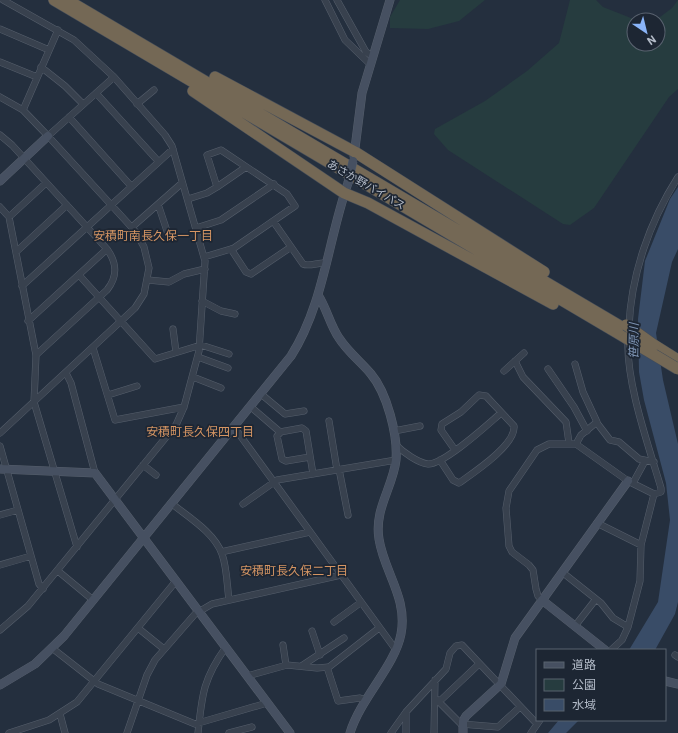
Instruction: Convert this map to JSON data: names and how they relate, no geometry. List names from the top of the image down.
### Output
{
  "streets": {
    "highway": ["あさか野バイパス"]
  },
  "districts": ["安積町南長久保一丁目", "安積町長久保四丁目", "安積町長久保二丁目"],
  "water": ["笹原川"],
  "legend": ["道路", "公園", "水域"],
  "north": "bottom right"
}
